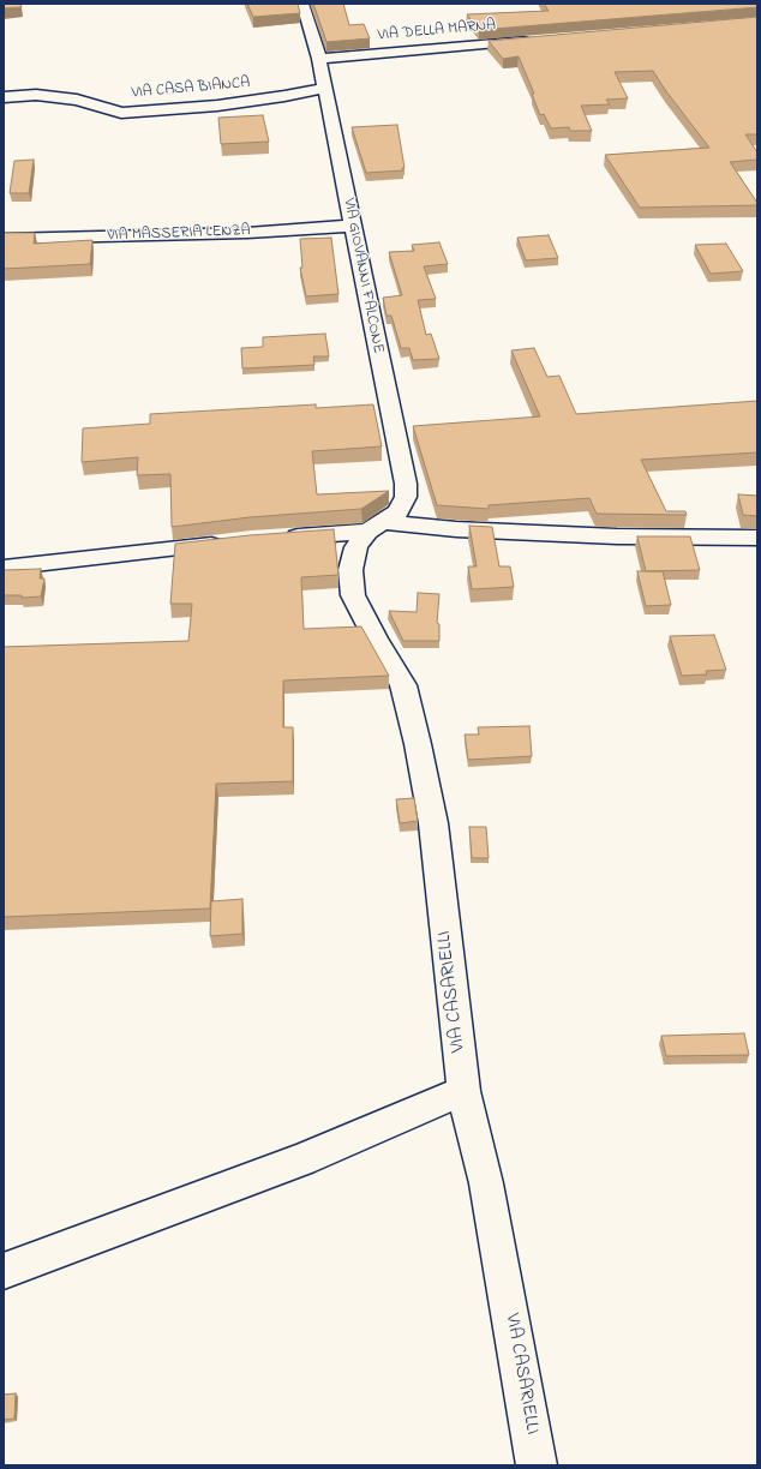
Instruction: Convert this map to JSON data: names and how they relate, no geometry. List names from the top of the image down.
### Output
{
  "streets": {
    "street": [
      "VIA DELLA MARNA",
      "VIA CASA BIANCA",
      "VIA MASSERIA LENZA",
      "VIA GIOVANNI FALCONE",
      "VIA CASARIELLI"
    ]
  },
  "crossings": [
    ["VIA DELLA MARNA", "VIA GIOVANNI FALCONE"],
    ["VIA CASA BIANCA", "VIA GIOVANNI FALCONE"],
    ["VIA MASSERIA LENZA", "VIA GIOVANNI FALCONE"],
    ["VIA GIOVANNI FALCONE", "VIA CASARIELLI"]
  ]
}
